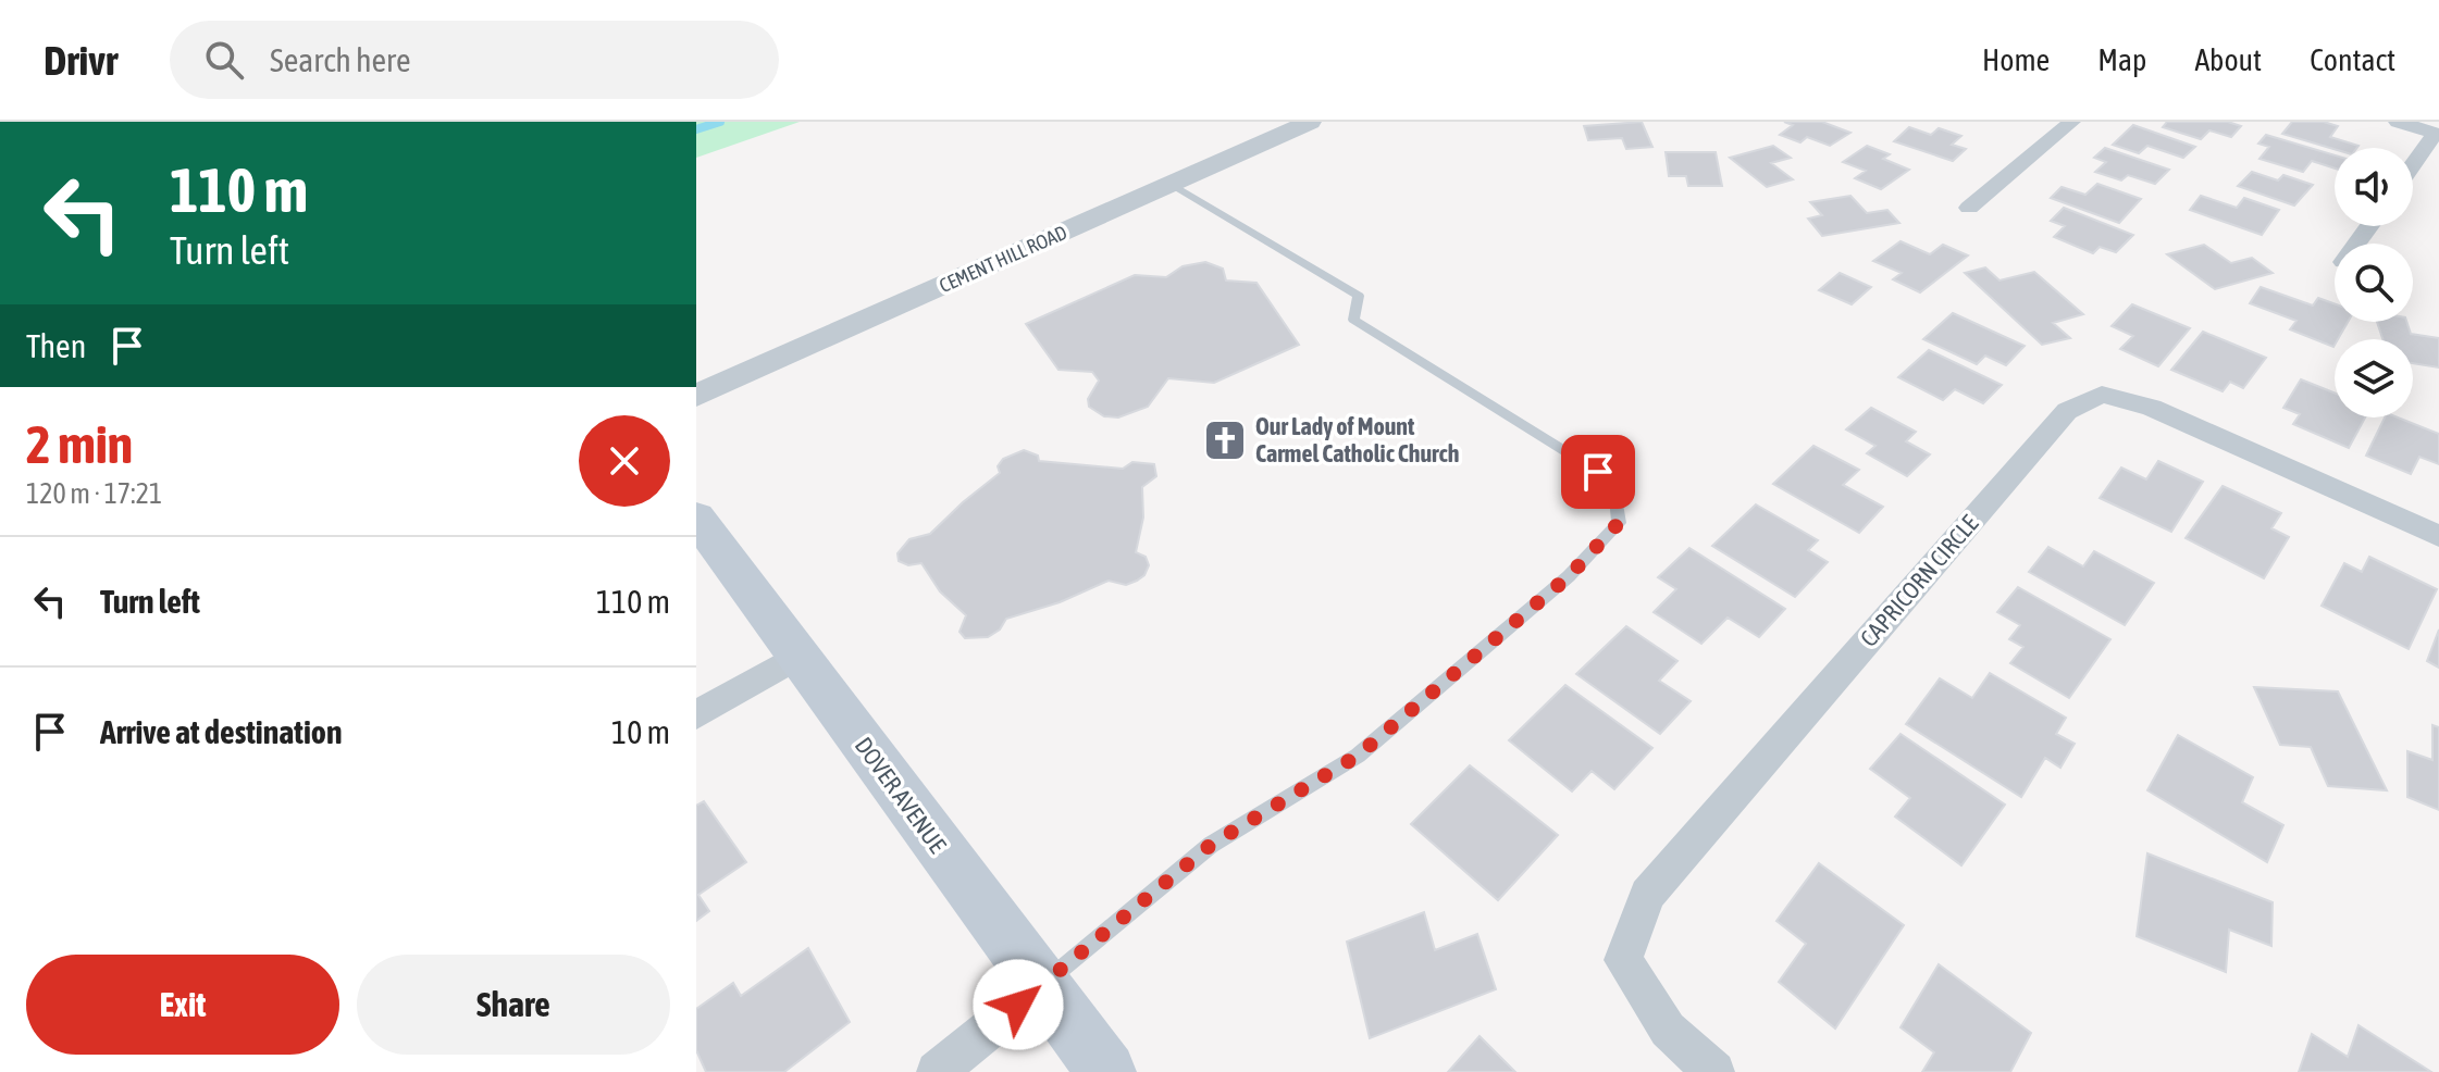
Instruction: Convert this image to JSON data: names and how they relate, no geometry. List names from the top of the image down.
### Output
{
  "streets": {
    "main road": ["DOVER AVENUE"],
    "street": ["CEMENT HILL ROAD", "CAPRICORN CIRCLE"]
  },
  "places": {
    "church": ["Our Lady of Mount Carmel Catholic Church"]
  },
  "page": {
    "header": "Drivr",
    "search": "Search here",
    "nav": [
      "Home",
      "Map",
      "About",
      "Contact"
    ],
    "turn": ["110 m", "Turn left"],
    "then": "Then",
    "heading": ["2 min", "120 m · 17:21"],
    "list": [
      {
        "name": "Turn left",
        "value": "110 m"
      },
      {
        "name": "Arrive at destination",
        "value": "10 m"
      }
    ],
    "buttons": ["Exit", "Share"]
  }
}
